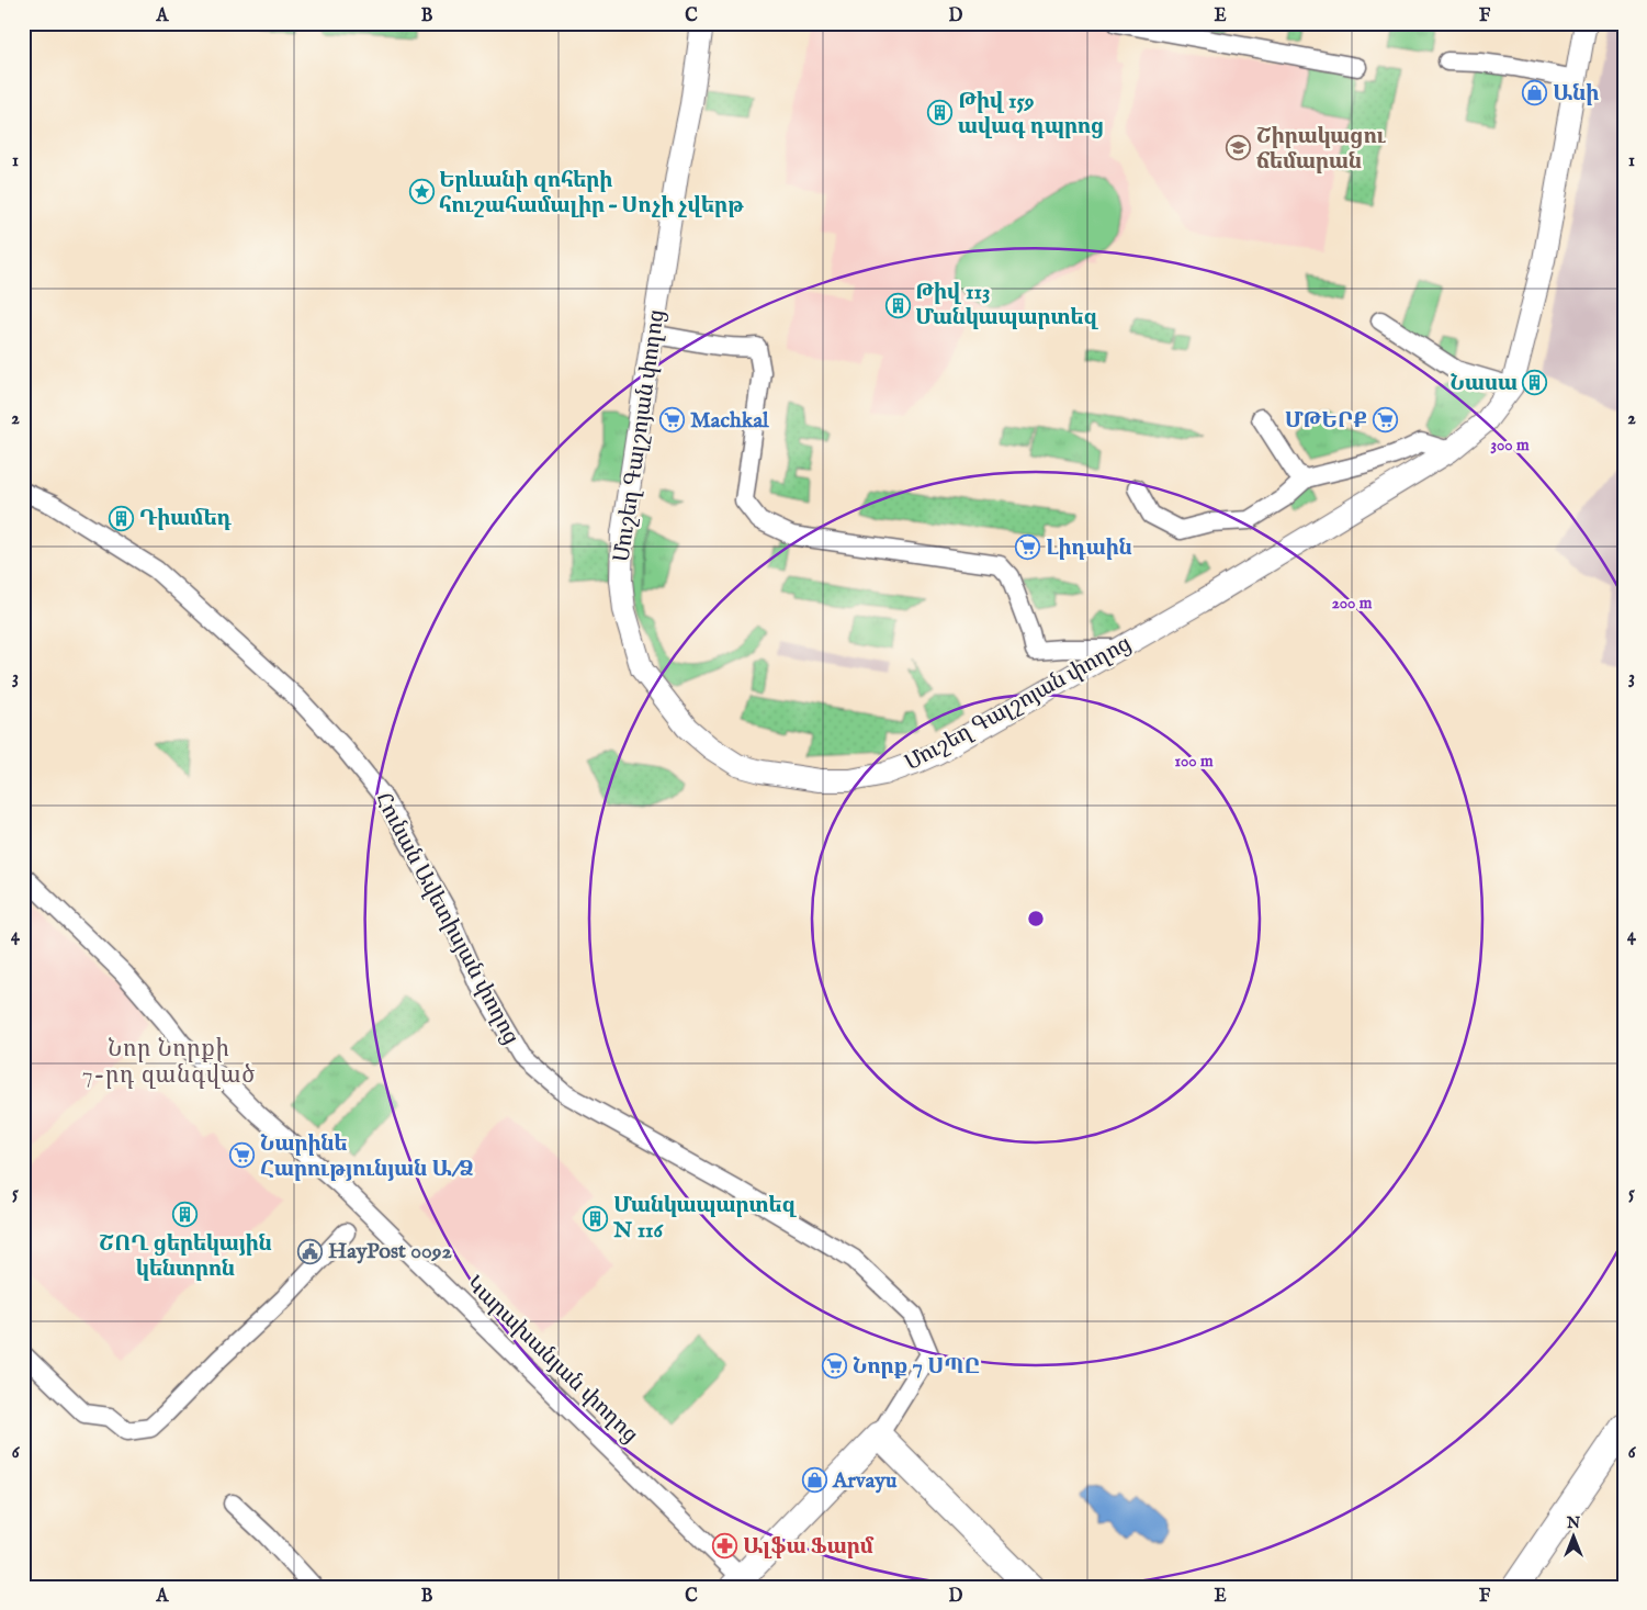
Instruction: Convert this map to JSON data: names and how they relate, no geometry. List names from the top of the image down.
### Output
{
  "streets": {
    "main road": ["Հունան Ավետիսյան փողոց"],
    "street": ["Մուշեղ Գալշոյան փողոց", "Կարախանյան փողոց"]
  },
  "crossings": [
    ["Հունան Ավետիսյան փողոց", "Կարախանյան փողոց"]
  ],
  "districts": ["Նոր Նորքի 7-րդ զանգված"],
  "places": {
    "shop": ["Անի", "Arvayu"],
    "building": [
      "Թիվ 159 ավագ դպրոց",
      "Թիվ 113 Մանկապարտեզ",
      "Նասա",
      "Դիամեդ",
      "ՇՈՂ ցերեկային կենտրոն",
      "Մանկապարտեզ N 116"
    ],
    "school or university": ["Շիրակացու ճեմարան"],
    "place": ["Երևանի զոհերի հուշահամալիր – Սոչի չվերթ"],
    "supermarket": [
      "Machkal",
      "ՄԹԵՐՔ",
      "Լիդաին",
      "Նարինե Հարությունյան Ա/Ձ",
      "Նորք 7 ՍՊԸ"
    ],
    "public building": ["HayPost 0092"],
    "pharmacy": ["Ալֆա Ֆարմ"]
  },
  "north": "top",
  "grid": {
    "columns": [
      "A",
      "B",
      "C",
      "D",
      "E",
      "F"
    ],
    "rows": [
      "1",
      "2",
      "3",
      "4",
      "5",
      "6"
    ]
  },
  "rings": ["300 m", "200 m", "100 m"]
}
